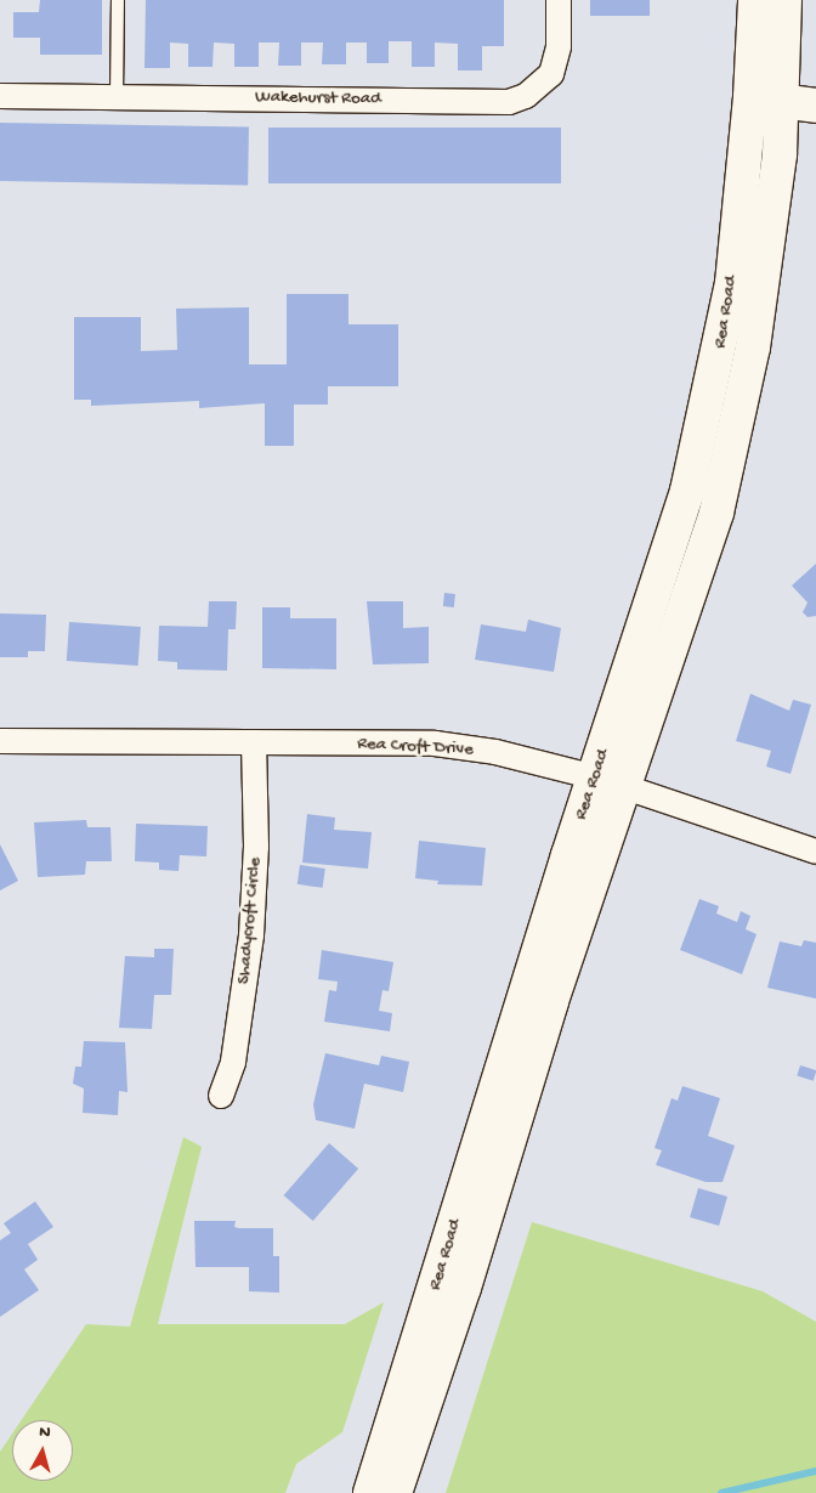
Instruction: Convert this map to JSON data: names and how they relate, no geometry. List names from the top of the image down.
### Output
{
  "streets": {
    "main road": ["Rea Road"],
    "street": ["Wakehurst Road", "Rea Croft Drive", "Shadycroft Circle"]
  },
  "crossings": [
    ["Rea Road", "Rea Croft Drive"],
    ["Rea Croft Drive", "Shadycroft Circle"]
  ],
  "north": "top"
}
